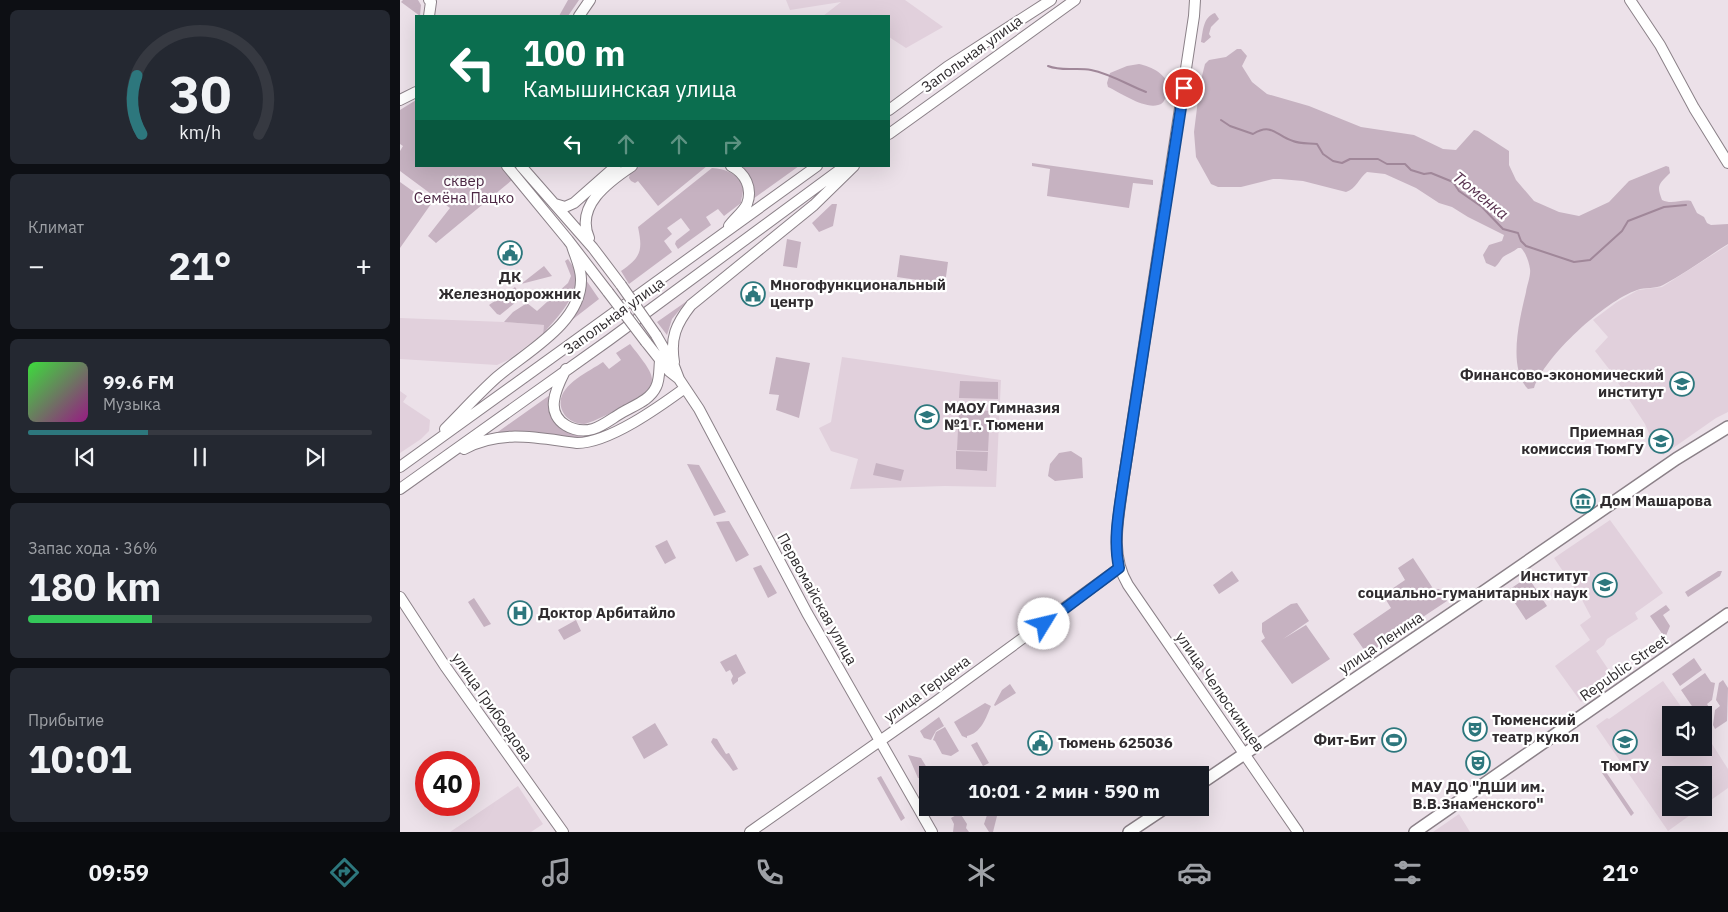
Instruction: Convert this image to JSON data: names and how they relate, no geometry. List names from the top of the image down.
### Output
{
  "streets": {
    "main road": ["улица Ленина", "Republic Street"],
    "street": [
      "Запольная улица",
      "Первомайская улица",
      "улица Герцена",
      "улица Челюскинцев",
      "улица Грибоедова"
    ]
  },
  "crossings": [
    ["Первомайская улица", "улица Герцена"],
    ["улица Ленина", "улица Челюскинцев"],
    ["улица Герцена", "улица Челюскинцев"]
  ],
  "water": ["Тюменка"],
  "parks": ["сквер Семёна Пацко"],
  "places": {
    "public building": ["ДК Железнодорожник", "Многофункциональный центр", "Тюмень 625036"],
    "school or university": [
      "Финансово-экономический институт",
      "МАОУ Гимназия №1 г. Тюмени",
      "Приемная комиссия ТюмГУ",
      "Институт социально-гуманитарных наук",
      "ТюмГУ"
    ],
    "museum": ["Дом Машарова"],
    "hospital": ["Доктор Арбитайло"],
    "theatre": ["Тюменский театр кукол", "МАУ ДО \"ДШИ им. В.В.Знаменского\""],
    "sports": ["Фит-Бит"]
  },
  "page": {
    "turn": ["100 m", "Камышинская улица"],
    "tile": [
      "Климат",
      ["Запас хода · 36%", "180 km"],
      ["Прибытие", "10:01"]
    ],
    "heat": ["−", "21°", "+"],
    "song": ["99.6 FM", "Музыка"],
    "limit": "40",
    "trip": "10:01 · 2 мин · 590 m",
    "tabs": ["09:59", "21°"],
    "gauge": ["30", "km/h"]
  }
}
